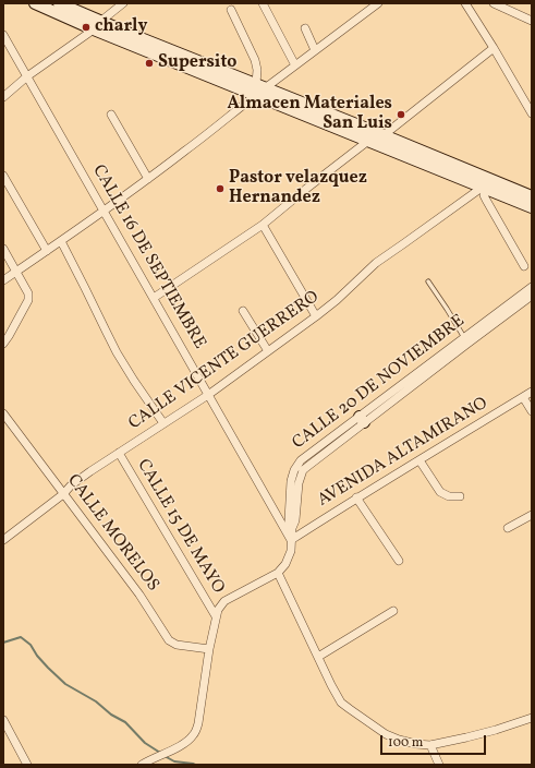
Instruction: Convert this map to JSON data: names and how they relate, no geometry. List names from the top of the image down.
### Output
{
  "streets": {
    "street": [
      "CALLE 16 DE SEPTIEMBRE",
      "CALLE VICENTE GUERRERO",
      "CALLE 20 DE NOVIEMBRE",
      "AVENIDA ALTAMIRANO",
      "CALLE 15 DE MAYO",
      "CALLE MORELOS"
    ]
  },
  "crossings": [
    ["CALLE 16 DE SEPTIEMBRE", "CALLE VICENTE GUERRERO"],
    ["CALLE 16 DE SEPTIEMBRE", "CALLE 20 DE NOVIEMBRE"],
    ["CALLE 16 DE SEPTIEMBRE", "AVENIDA ALTAMIRANO"],
    ["CALLE VICENTE GUERRERO", "CALLE 15 DE MAYO"],
    ["CALLE VICENTE GUERRERO", "CALLE MORELOS"],
    ["CALLE 20 DE NOVIEMBRE", "AVENIDA ALTAMIRANO"],
    ["CALLE 20 DE NOVIEMBRE", "CALLE 15 DE MAYO"],
    ["CALLE 20 DE NOVIEMBRE", "CALLE MORELOS"]
  ],
  "places": [
    "charly",
    "Supersito",
    "Almacen Materiales San Luis",
    "Pastor velazquez Hernandez"
  ],
  "scale_bar": "100 m"
}
